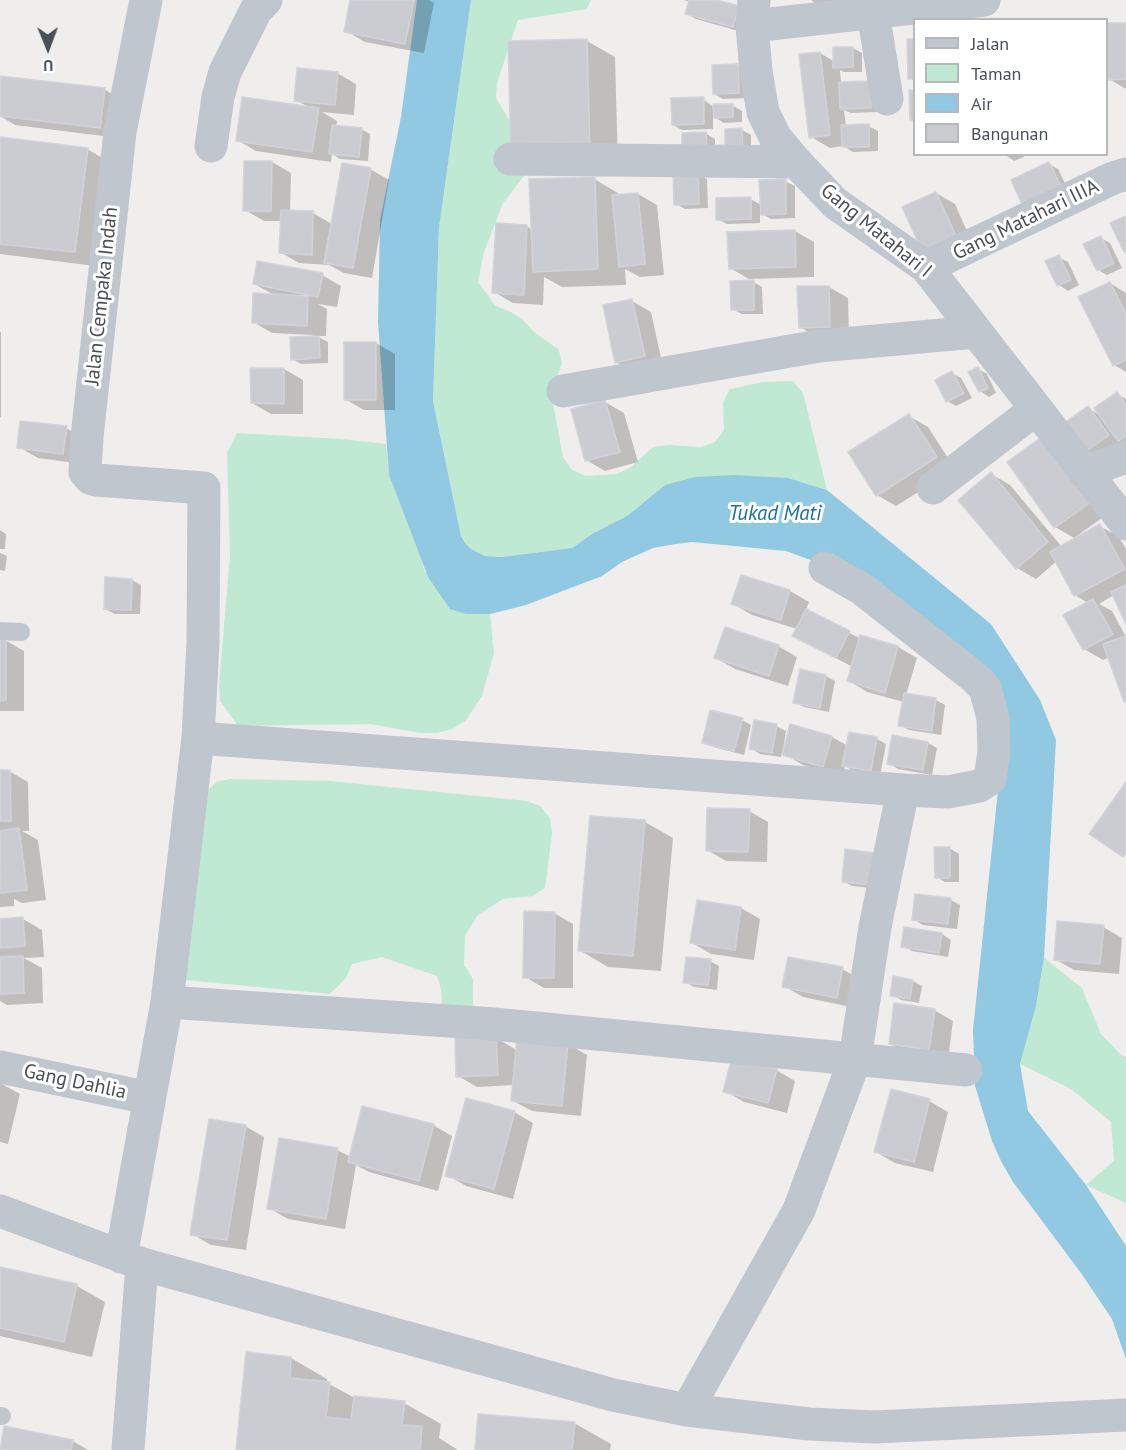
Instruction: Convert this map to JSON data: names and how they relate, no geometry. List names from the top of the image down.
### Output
{
  "streets": {
    "street": [
      "Gang Matahari IIIA",
      "Gang Matahari I",
      "Jalan Cempaka Indah",
      "Gang Dahlia"
    ]
  },
  "crossings": [
    ["Gang Matahari IIIA", "Gang Matahari I"]
  ],
  "water": ["Tukad Mati"],
  "legend": [
    "Jalan",
    "Taman",
    "Air",
    "Bangunan"
  ],
  "north": "bottom"
}
